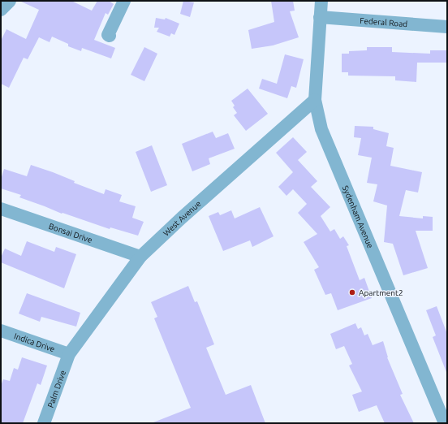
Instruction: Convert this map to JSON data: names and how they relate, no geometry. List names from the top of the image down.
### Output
{
  "streets": {
    "street": [
      "Federal Road",
      "Sydenham Avenue",
      "West Avenue",
      "Bonsai Drive",
      "Indica Drive",
      "Palm Drive"
    ]
  },
  "crossings": [
    ["Federal Road", "Sydenham Avenue"],
    ["Sydenham Avenue", "West Avenue"],
    ["West Avenue", "Bonsai Drive"],
    ["West Avenue", "Indica Drive"],
    ["West Avenue", "Palm Drive"],
    ["Indica Drive", "Palm Drive"]
  ],
  "places": ["Apartment2"]
}
